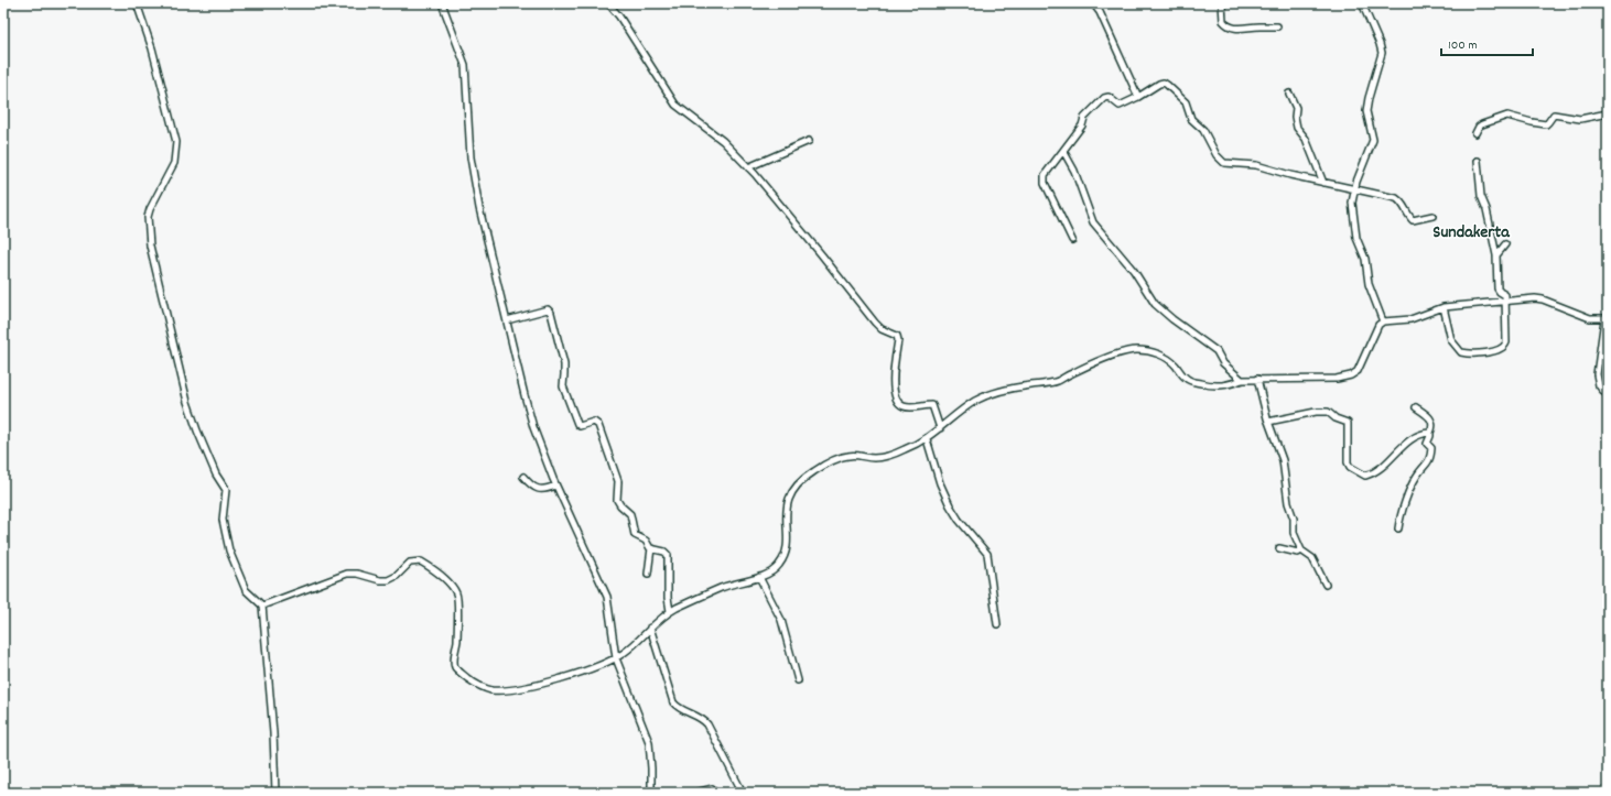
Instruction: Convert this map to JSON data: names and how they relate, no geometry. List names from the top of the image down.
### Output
{
  "districts": ["Sundakerta"],
  "scale_bar": "100 m"
}
